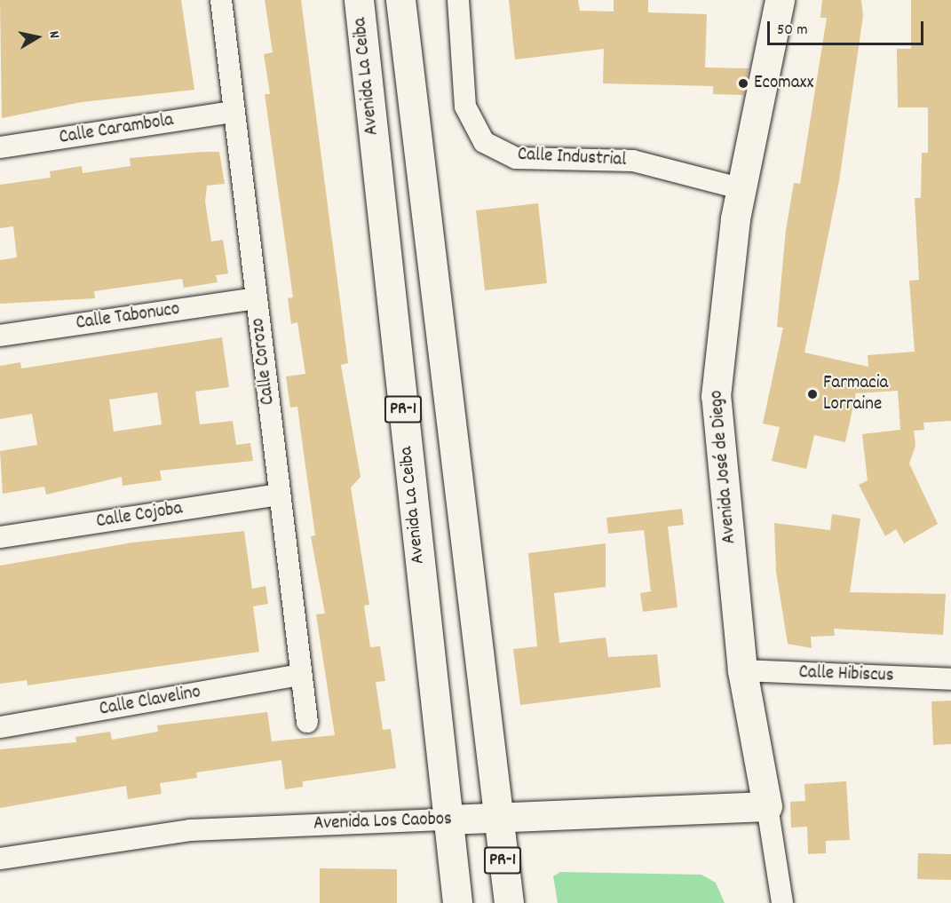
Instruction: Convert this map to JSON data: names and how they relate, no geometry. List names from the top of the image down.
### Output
{
  "streets": {
    "main road": [
      "Avenida La Ceiba",
      "PR-1",
      "Avenida José de Diego",
      "Avenida Los Caobos"
    ],
    "street": [
      "Calle Carambola",
      "Calle Industrial",
      "Calle Tabonuco",
      "Calle Corozo",
      "Calle Cojoba",
      "Calle Hibiscus",
      "Calle Clavelino"
    ]
  },
  "crossings": [
    ["Avenida La Ceiba", "PR-1"],
    ["Avenida La Ceiba", "Avenida Los Caobos"],
    ["Calle Carambola", "Calle Corozo"],
    ["Calle Industrial", "Avenida José de Diego"],
    ["Calle Tabonuco", "Calle Corozo"],
    ["Calle Corozo", "Calle Cojoba"],
    ["Calle Corozo", "Calle Clavelino"],
    ["PR-1", "Avenida Los Caobos"],
    ["Avenida José de Diego", "Calle Hibiscus"],
    ["Avenida José de Diego", "Avenida Los Caobos"]
  ],
  "places": ["Ecomaxx", "Farmacia Lorraine"],
  "scale_bar": "50 m",
  "north": "right"
}
